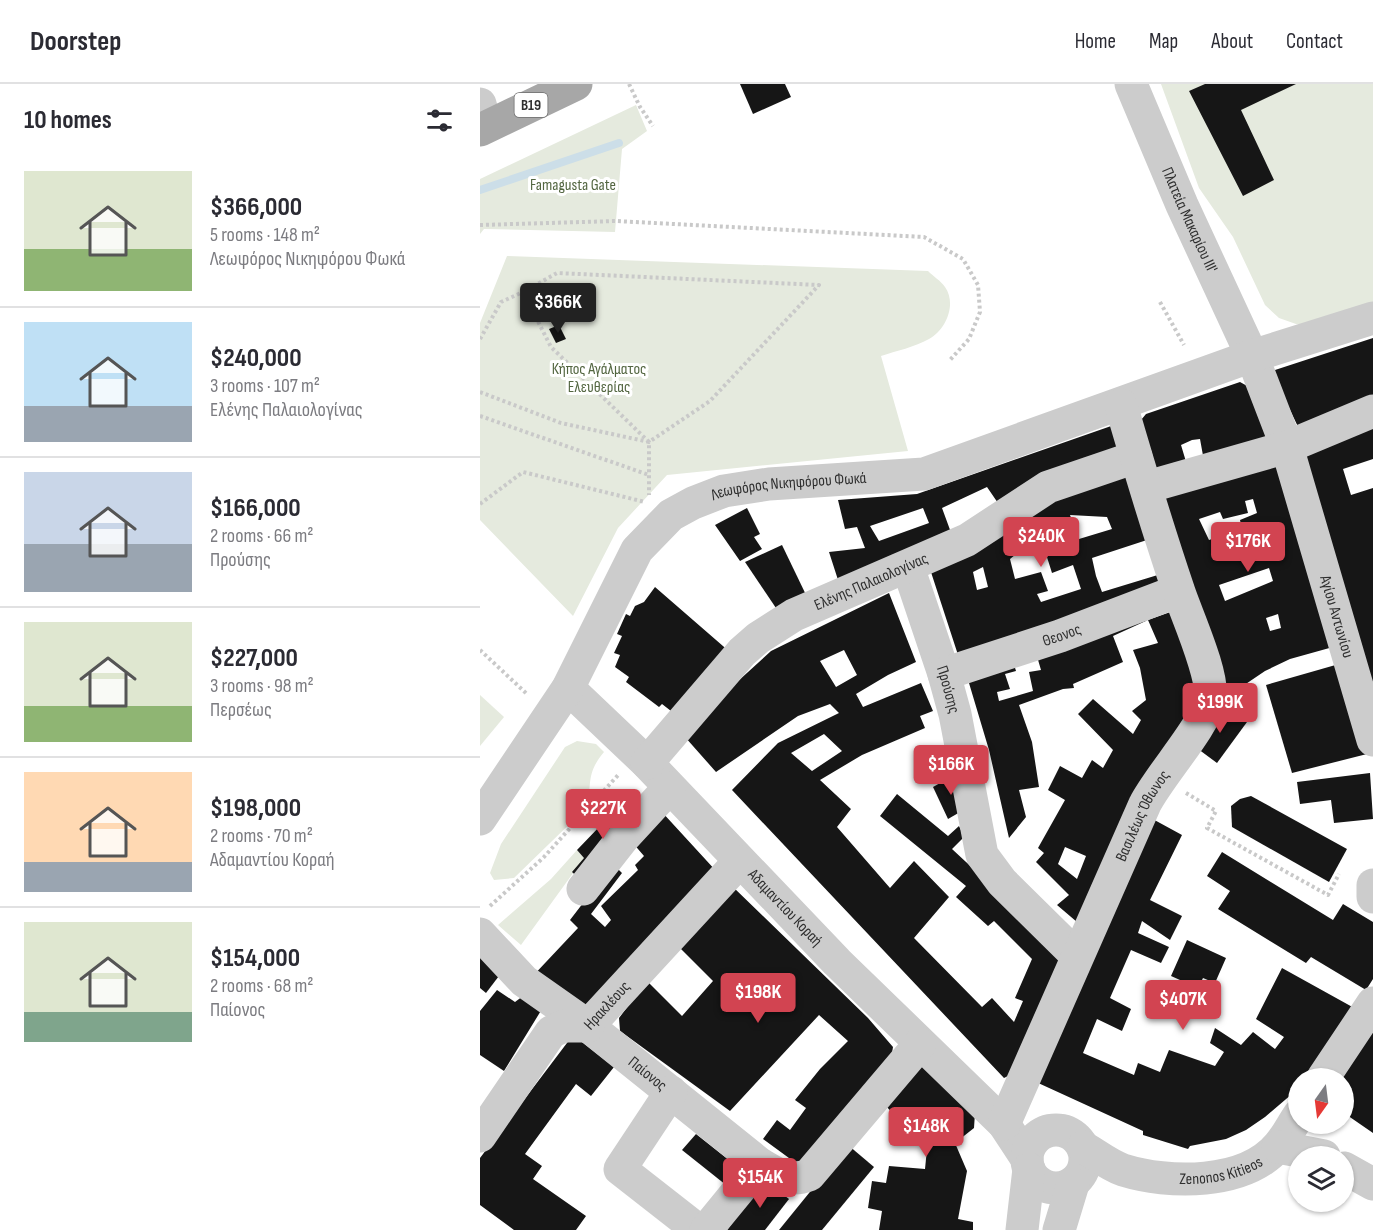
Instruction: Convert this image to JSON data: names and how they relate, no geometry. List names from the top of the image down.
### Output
{
  "streets": {
    "main road": ["B19"],
    "street": [
      "Πλατεία Μακαρίου ΙΙΙ'",
      "Λεωφόρος Νικηφόρου Φωκά",
      "Ελένης Παλαιολογίνας",
      "Αγίου Αντωνίου",
      "Θεονος",
      "Προύσης",
      "Βασιλέως Όθωνος",
      "Αδαμαντίου Κοραή",
      "Ηρακλέους",
      "Παίονος",
      "Zenonos Kitieos"
    ]
  },
  "crossings": [
    ["Πλατεία Μακαρίου ΙΙΙ'", "Λεωφόρος Νικηφόρου Φωκά"],
    ["Πλατεία Μακαρίου ΙΙΙ'", "Αγίου Αντωνίου"],
    ["Λεωφόρος Νικηφόρου Φωκά", "Αγίου Αντωνίου"],
    ["Λεωφόρος Νικηφόρου Φωκά", "Βασιλέως Όθωνος"],
    ["Λεωφόρος Νικηφόρου Φωκά", "Αδαμαντίου Κοραή"],
    ["Ελένης Παλαιολογίνας", "Αγίου Αντωνίου"],
    ["Ελένης Παλαιολογίνας", "Προύσης"],
    ["Ελένης Παλαιολογίνας", "Βασιλέως Όθωνος"],
    ["Ελένης Παλαιολογίνας", "Αδαμαντίου Κοραή"],
    ["Θεονος", "Προύσης"],
    ["Θεονος", "Βασιλέως Όθωνος"],
    ["Προύσης", "Βασιλέως Όθωνος"],
    ["Βασιλέως Όθωνος", "Αδαμαντίου Κοραή"],
    ["Αδαμαντίου Κοραή", "Ηρακλέους"],
    ["Αδαμαντίου Κοραή", "Παίονος"],
    ["Αδαμαντίου Κοραή", "Zenonos Kitieos"],
    ["Ηρακλέους", "Παίονος"]
  ],
  "parks": ["Famagusta Gate", "Κήπος Αγάλματος Ελευθερίας"],
  "north": "bottom",
  "page": {
    "header": "Doorstep",
    "nav": [
      "Home",
      "Map",
      "About",
      "Contact"
    ],
    "heading": "10 homes",
    "list": [
      {
        "name": "$366,000",
        "note": "5 rooms · 148 m² · Λεωφόρος Νικηφόρου Φωκά"
      },
      {
        "name": "$240,000",
        "note": "3 rooms · 107 m² · Ελένης Παλαιολογίνας"
      },
      {
        "name": "$166,000",
        "note": "2 rooms · 66 m² · Προύσης"
      },
      {
        "name": "$227,000",
        "note": "3 rooms · 98 m² · Περσέως"
      },
      {
        "name": "$198,000",
        "note": "2 rooms · 70 m² · Αδαμαντίου Κοραή"
      },
      {
        "name": "$154,000",
        "note": "2 rooms · 68 m² · Παίονος"
      }
    ],
    "price": [
      "$366K",
      "$240K",
      "$176K",
      "$199K",
      "$166K",
      "$227K",
      "$198K",
      "$407K",
      "$148K",
      "$154K"
    ]
  }
}
